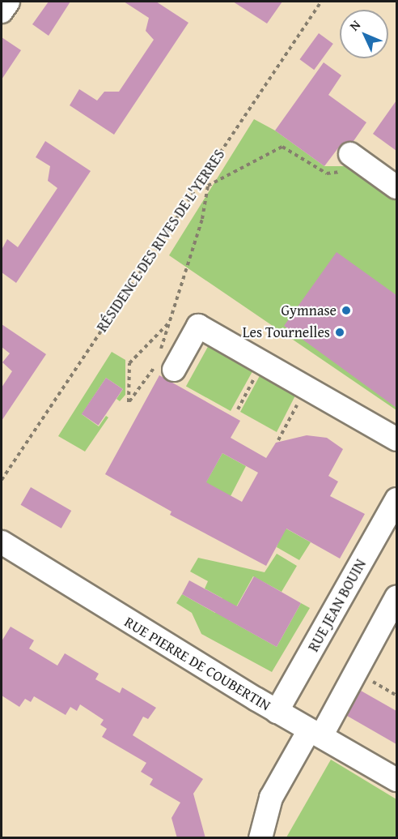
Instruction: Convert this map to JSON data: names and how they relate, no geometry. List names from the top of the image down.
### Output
{
  "streets": {
    "street": ["RUE JEAN BOUIN", "RUE PIERRE DE COUBERTIN"],
    "path": ["RÉSIDENCE DES RIVES DE L'YERRES"]
  },
  "crossings": [
    ["RUE JEAN BOUIN", "RUE PIERRE DE COUBERTIN"]
  ],
  "places": ["Gymnase", "Les Tournelles"],
  "north": "top left"
}
